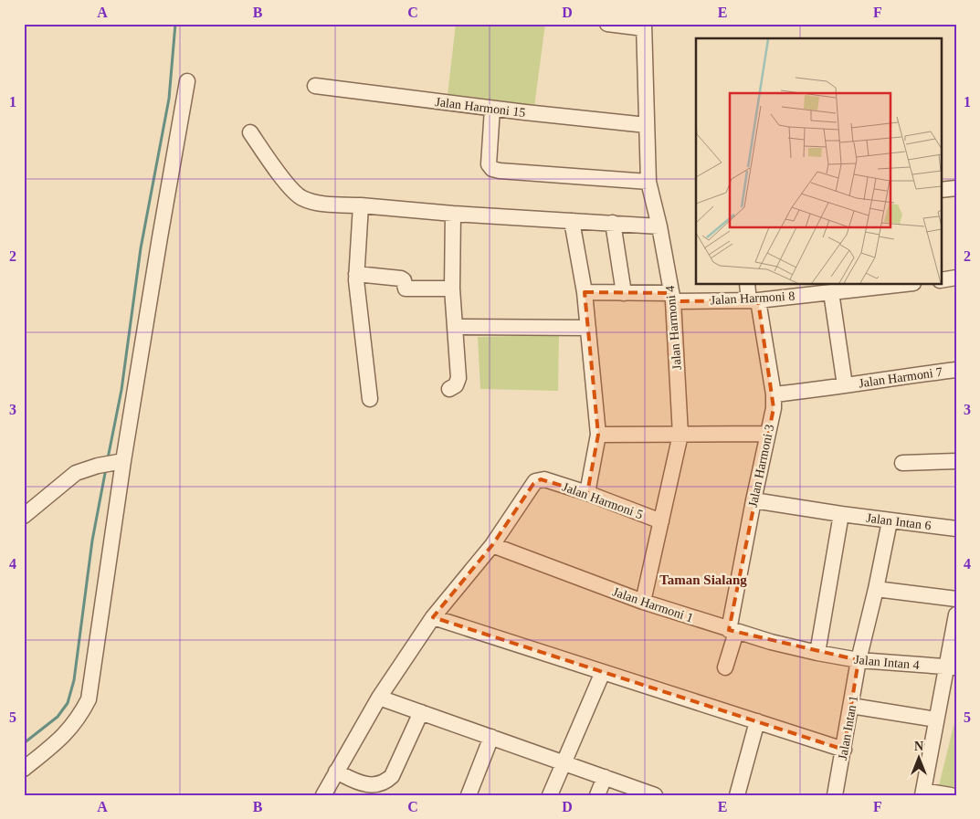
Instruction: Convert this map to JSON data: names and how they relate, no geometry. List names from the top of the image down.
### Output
{
  "streets": {
    "street": [
      "Jalan Harmoni 15",
      "Jalan Harmoni 8",
      "Jalan Harmoni 4",
      "Jalan Harmoni 7",
      "Jalan Harmoni 3",
      "Jalan Harmoni 5",
      "Jalan Intan 6",
      "Jalan Harmoni 1",
      "Jalan Intan 4",
      "Jalan Intan 1"
    ]
  },
  "crossings": [
    ["Jalan Harmoni 15", "Jalan Harmoni 4"],
    ["Jalan Harmoni 8", "Jalan Harmoni 4"],
    ["Jalan Harmoni 8", "Jalan Harmoni 3"],
    ["Jalan Harmoni 4", "Jalan Harmoni 5"],
    ["Jalan Harmoni 4", "Jalan Harmoni 1"],
    ["Jalan Harmoni 7", "Jalan Harmoni 3"],
    ["Jalan Harmoni 3", "Jalan Intan 6"],
    ["Jalan Harmoni 3", "Jalan Harmoni 1"],
    ["Jalan Harmoni 5", "Jalan Harmoni 1"],
    ["Jalan Intan 6", "Jalan Intan 1"],
    ["Jalan Harmoni 1", "Jalan Intan 4"],
    ["Jalan Intan 4", "Jalan Intan 1"]
  ],
  "districts": ["Taman Sialang"],
  "north": "top",
  "grid": {
    "columns": [
      "A",
      "B",
      "C",
      "D",
      "E",
      "F"
    ],
    "rows": [
      "1",
      "2",
      "3",
      "4",
      "5"
    ]
  }
}
